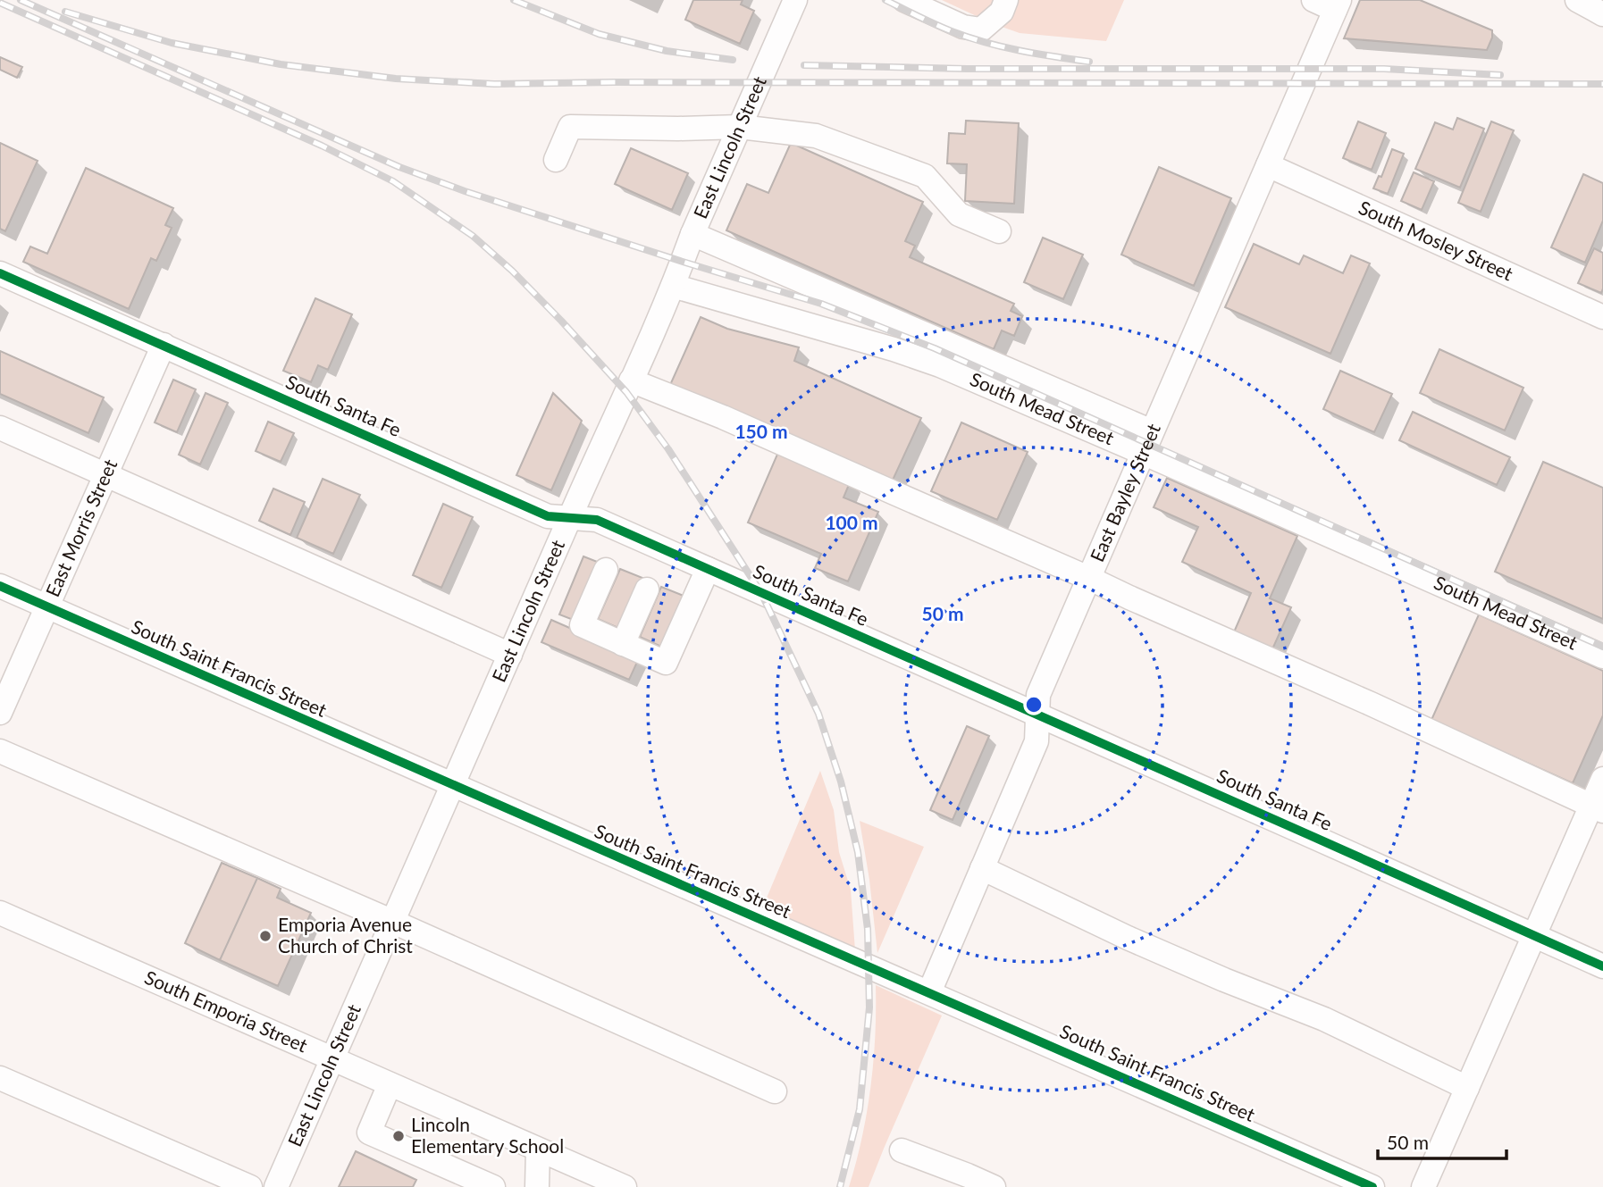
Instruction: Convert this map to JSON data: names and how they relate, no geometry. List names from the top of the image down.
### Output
{
  "streets": {
    "street": [
      "East Lincoln Street",
      "South Mosley Street",
      "South Santa Fe",
      "South Mead Street",
      "East Bayley Street",
      "East Morris Street",
      "South Saint Francis Street",
      "South Emporia Street"
    ]
  },
  "crossings": [
    ["East Lincoln Street", "South Santa Fe"],
    ["East Lincoln Street", "South Mead Street"],
    ["East Lincoln Street", "South Saint Francis Street"],
    ["East Lincoln Street", "South Emporia Street"],
    ["South Mosley Street", "East Bayley Street"],
    ["South Santa Fe", "East Bayley Street"],
    ["South Santa Fe", "East Morris Street"],
    ["South Mead Street", "East Bayley Street"],
    ["East Bayley Street", "South Saint Francis Street"],
    ["East Morris Street", "South Saint Francis Street"]
  ],
  "places": ["Emporia Avenue Church of Christ", "Lincoln Elementary School"],
  "scale_bar": "50 m",
  "rings": ["150 m", "100 m", "50 m"]
}
